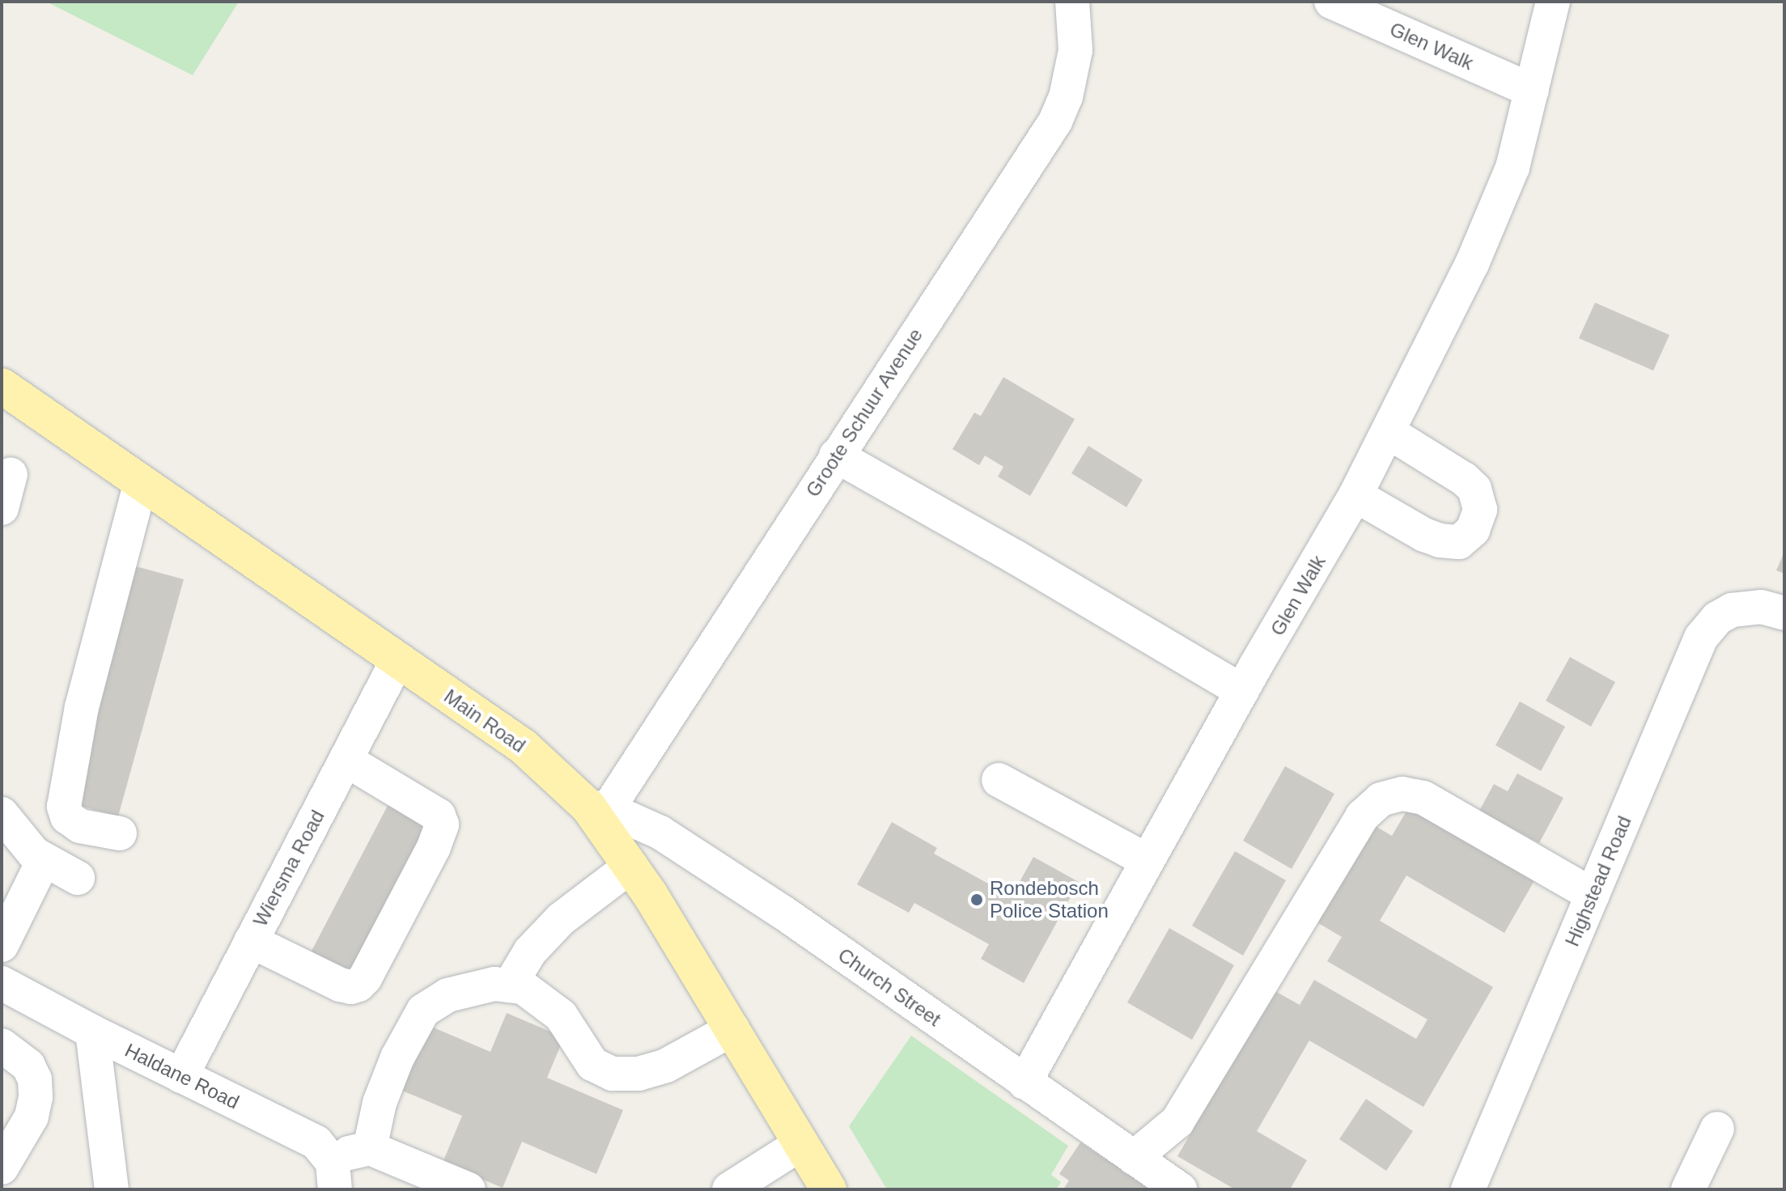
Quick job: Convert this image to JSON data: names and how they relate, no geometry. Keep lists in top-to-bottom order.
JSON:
{
  "streets": {
    "main road": ["Main Road"],
    "street": [
      "Glen Walk",
      "Groote Schuur Avenue",
      "Wiersma Road",
      "Highstead Road",
      "Church Street",
      "Haldane Road"
    ]
  },
  "crossings": [
    ["Glen Walk", "Church Street"],
    ["Groote Schuur Avenue", "Main Road"],
    ["Groote Schuur Avenue", "Church Street"],
    ["Main Road", "Wiersma Road"],
    ["Main Road", "Church Street"],
    ["Wiersma Road", "Haldane Road"]
  ],
  "places": ["Rondebosch Police Station"]
}
